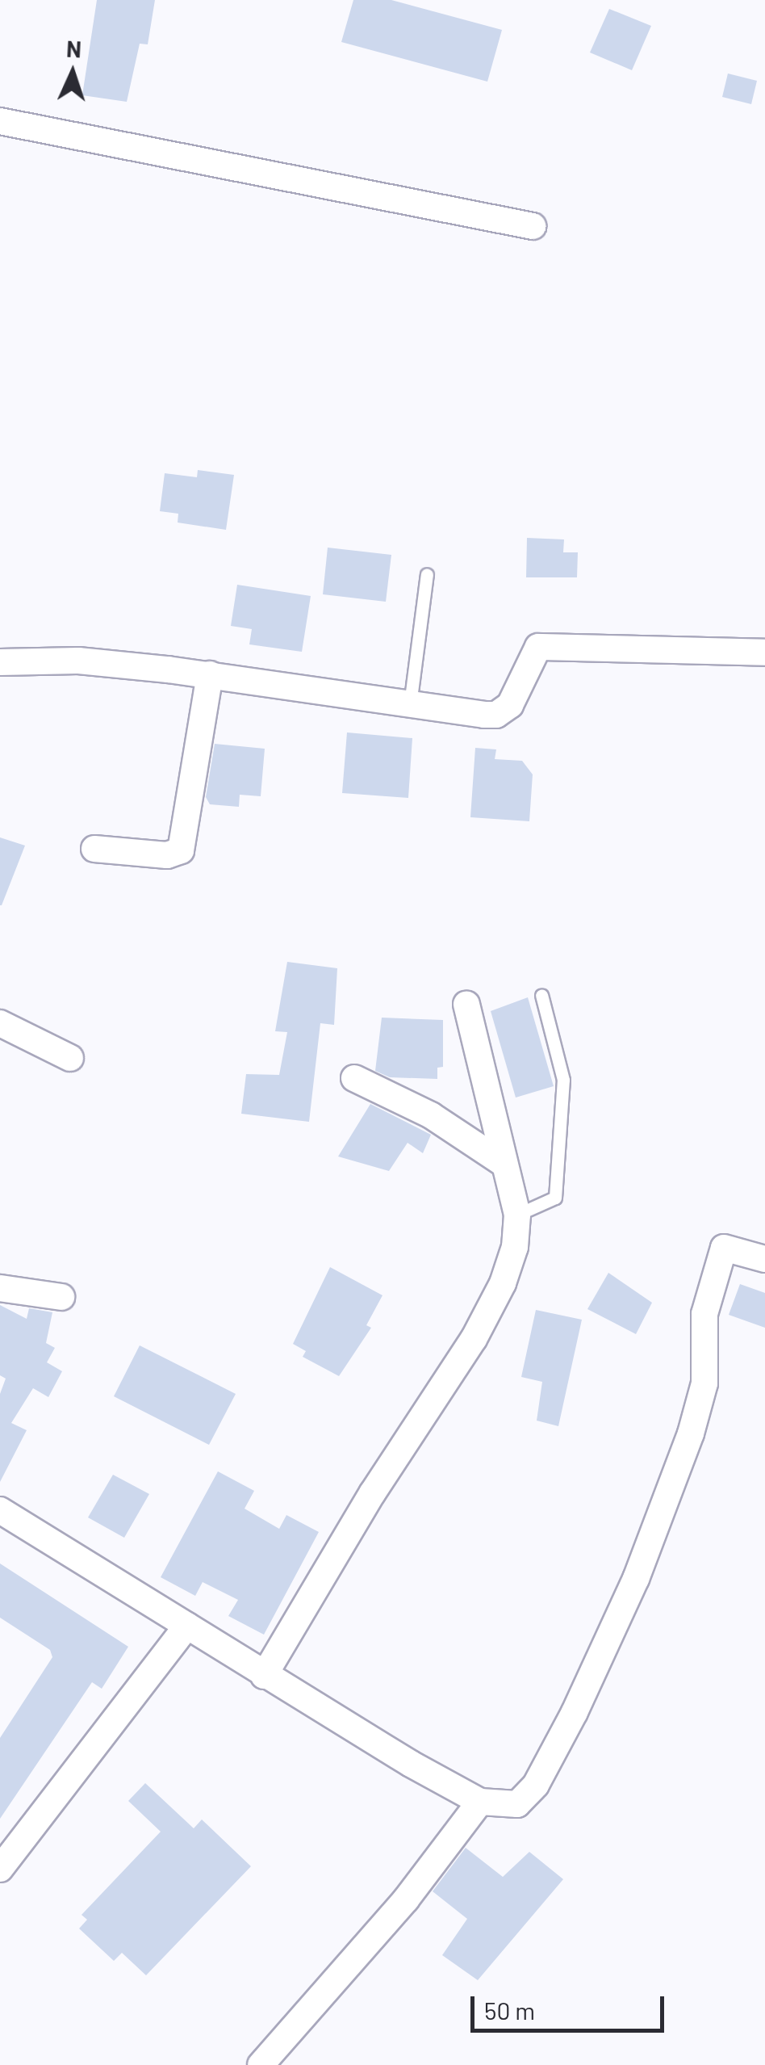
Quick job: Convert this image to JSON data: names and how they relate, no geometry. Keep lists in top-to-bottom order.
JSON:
{
  "scale_bar": "50 m",
  "north": "top"
}
